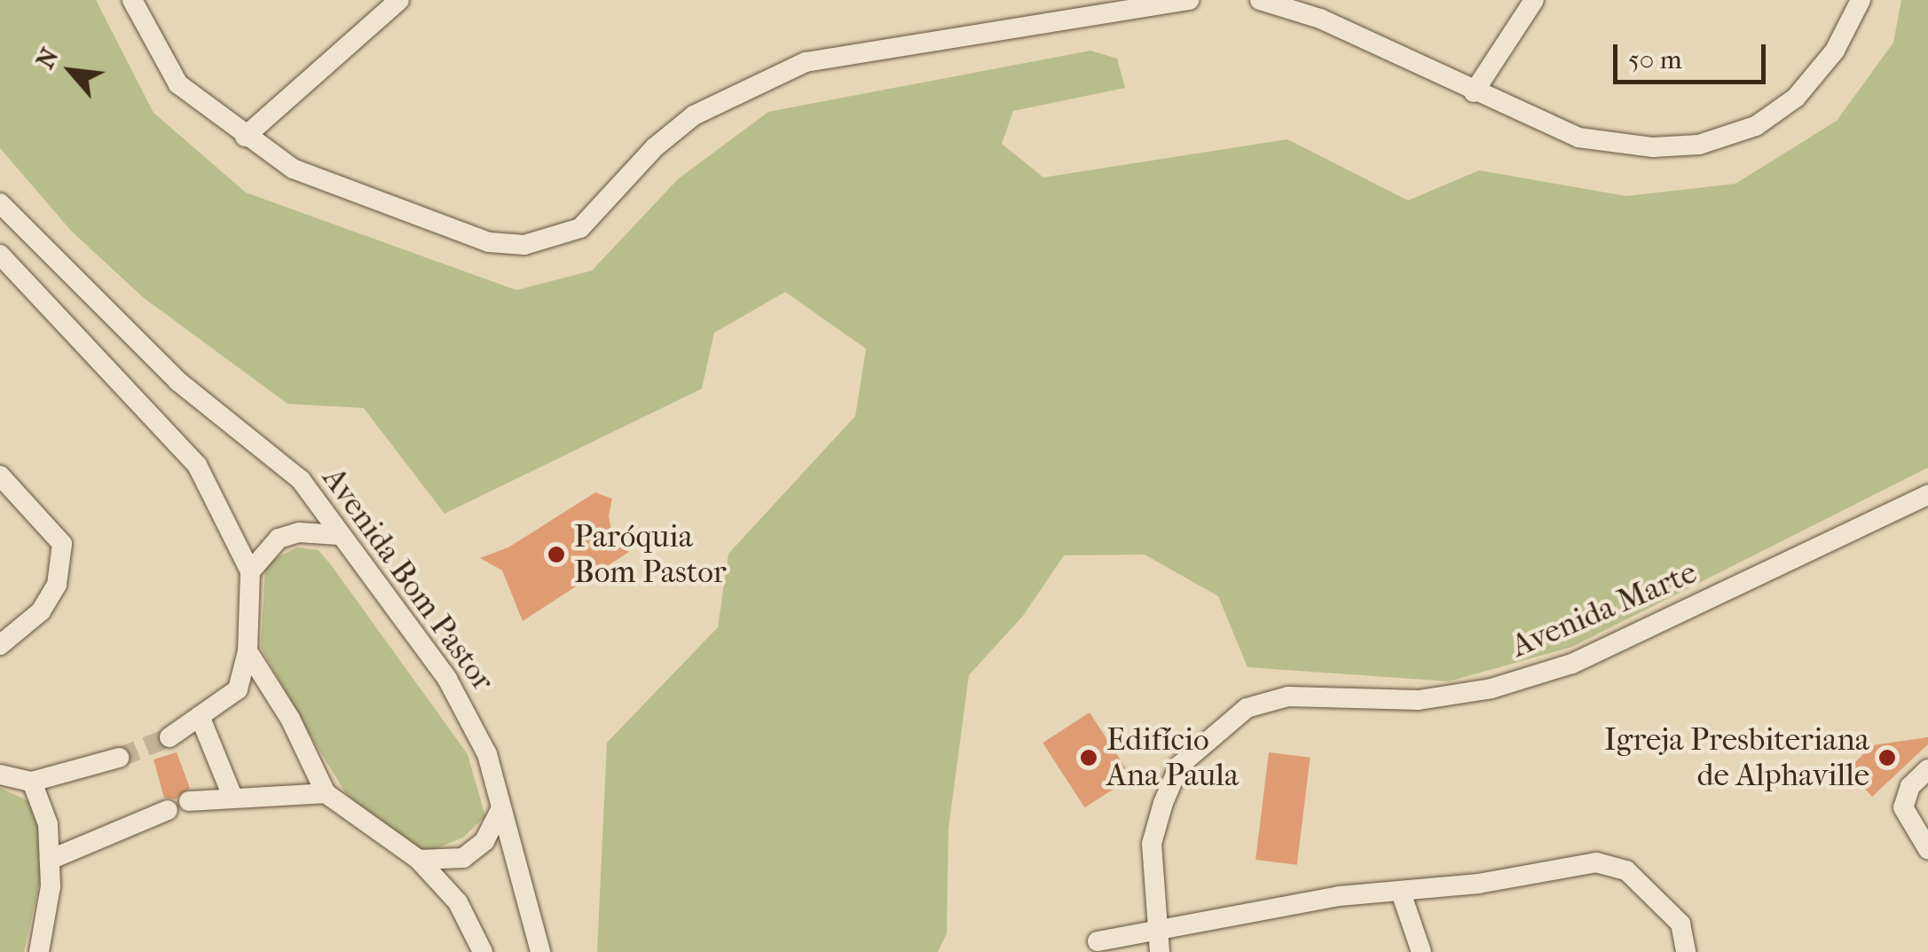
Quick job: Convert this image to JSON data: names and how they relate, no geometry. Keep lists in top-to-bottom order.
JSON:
{
  "streets": {
    "street": ["Avenida Bom Pastor", "Avenida Marte"]
  },
  "places": ["Paróquia Bom Pastor", "Edifício Ana Paula", "Igreja Presbiteriana de Alphaville"],
  "scale_bar": "50 m",
  "north": "top left"
}
